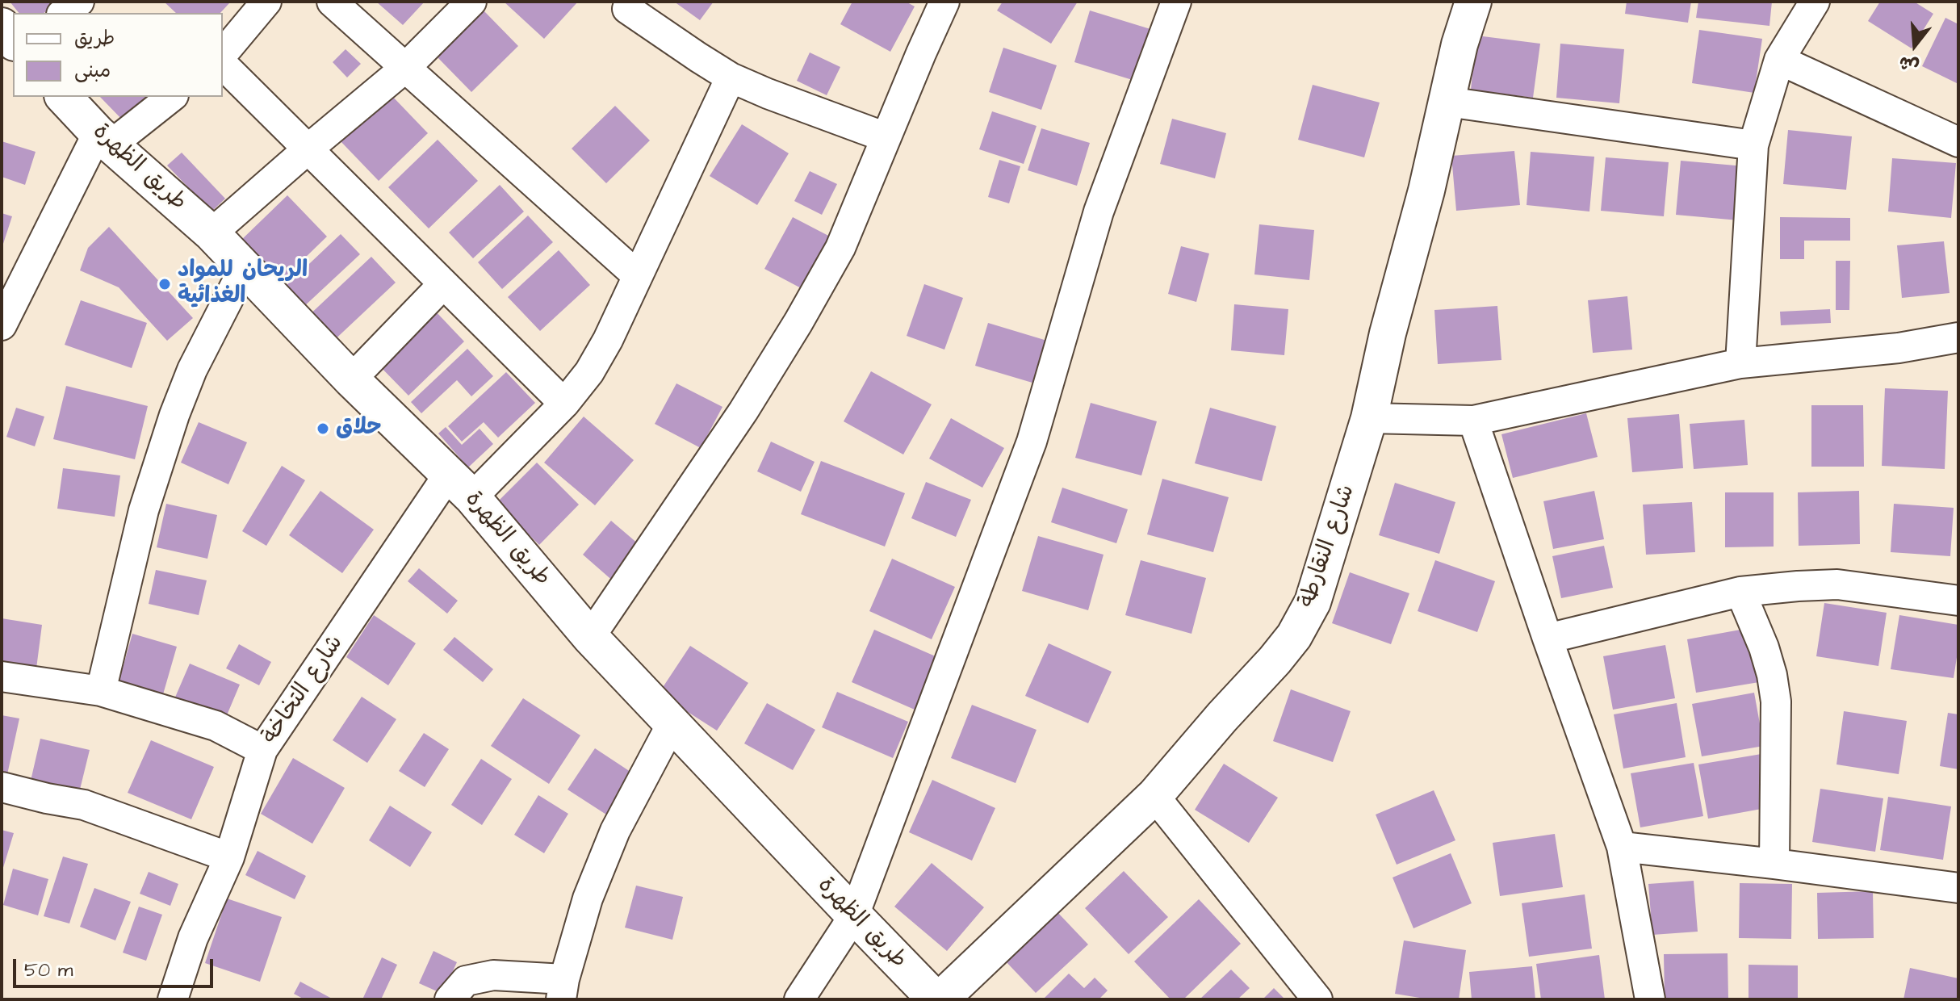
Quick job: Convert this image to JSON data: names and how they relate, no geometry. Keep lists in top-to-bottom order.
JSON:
{
  "streets": {
    "main road": ["طريق الظهرة", "شارع النقارطة"],
    "street": ["شارع التخاخة"]
  },
  "crossings": [
    ["طريق الظهرة", "شارع التخاخة"]
  ],
  "places": ["الريحان للمواد الغذائية", "حلاق"],
  "legend": ["طريق", "مبنى"],
  "scale_bar": "50 m",
  "north": "bottom"
}
